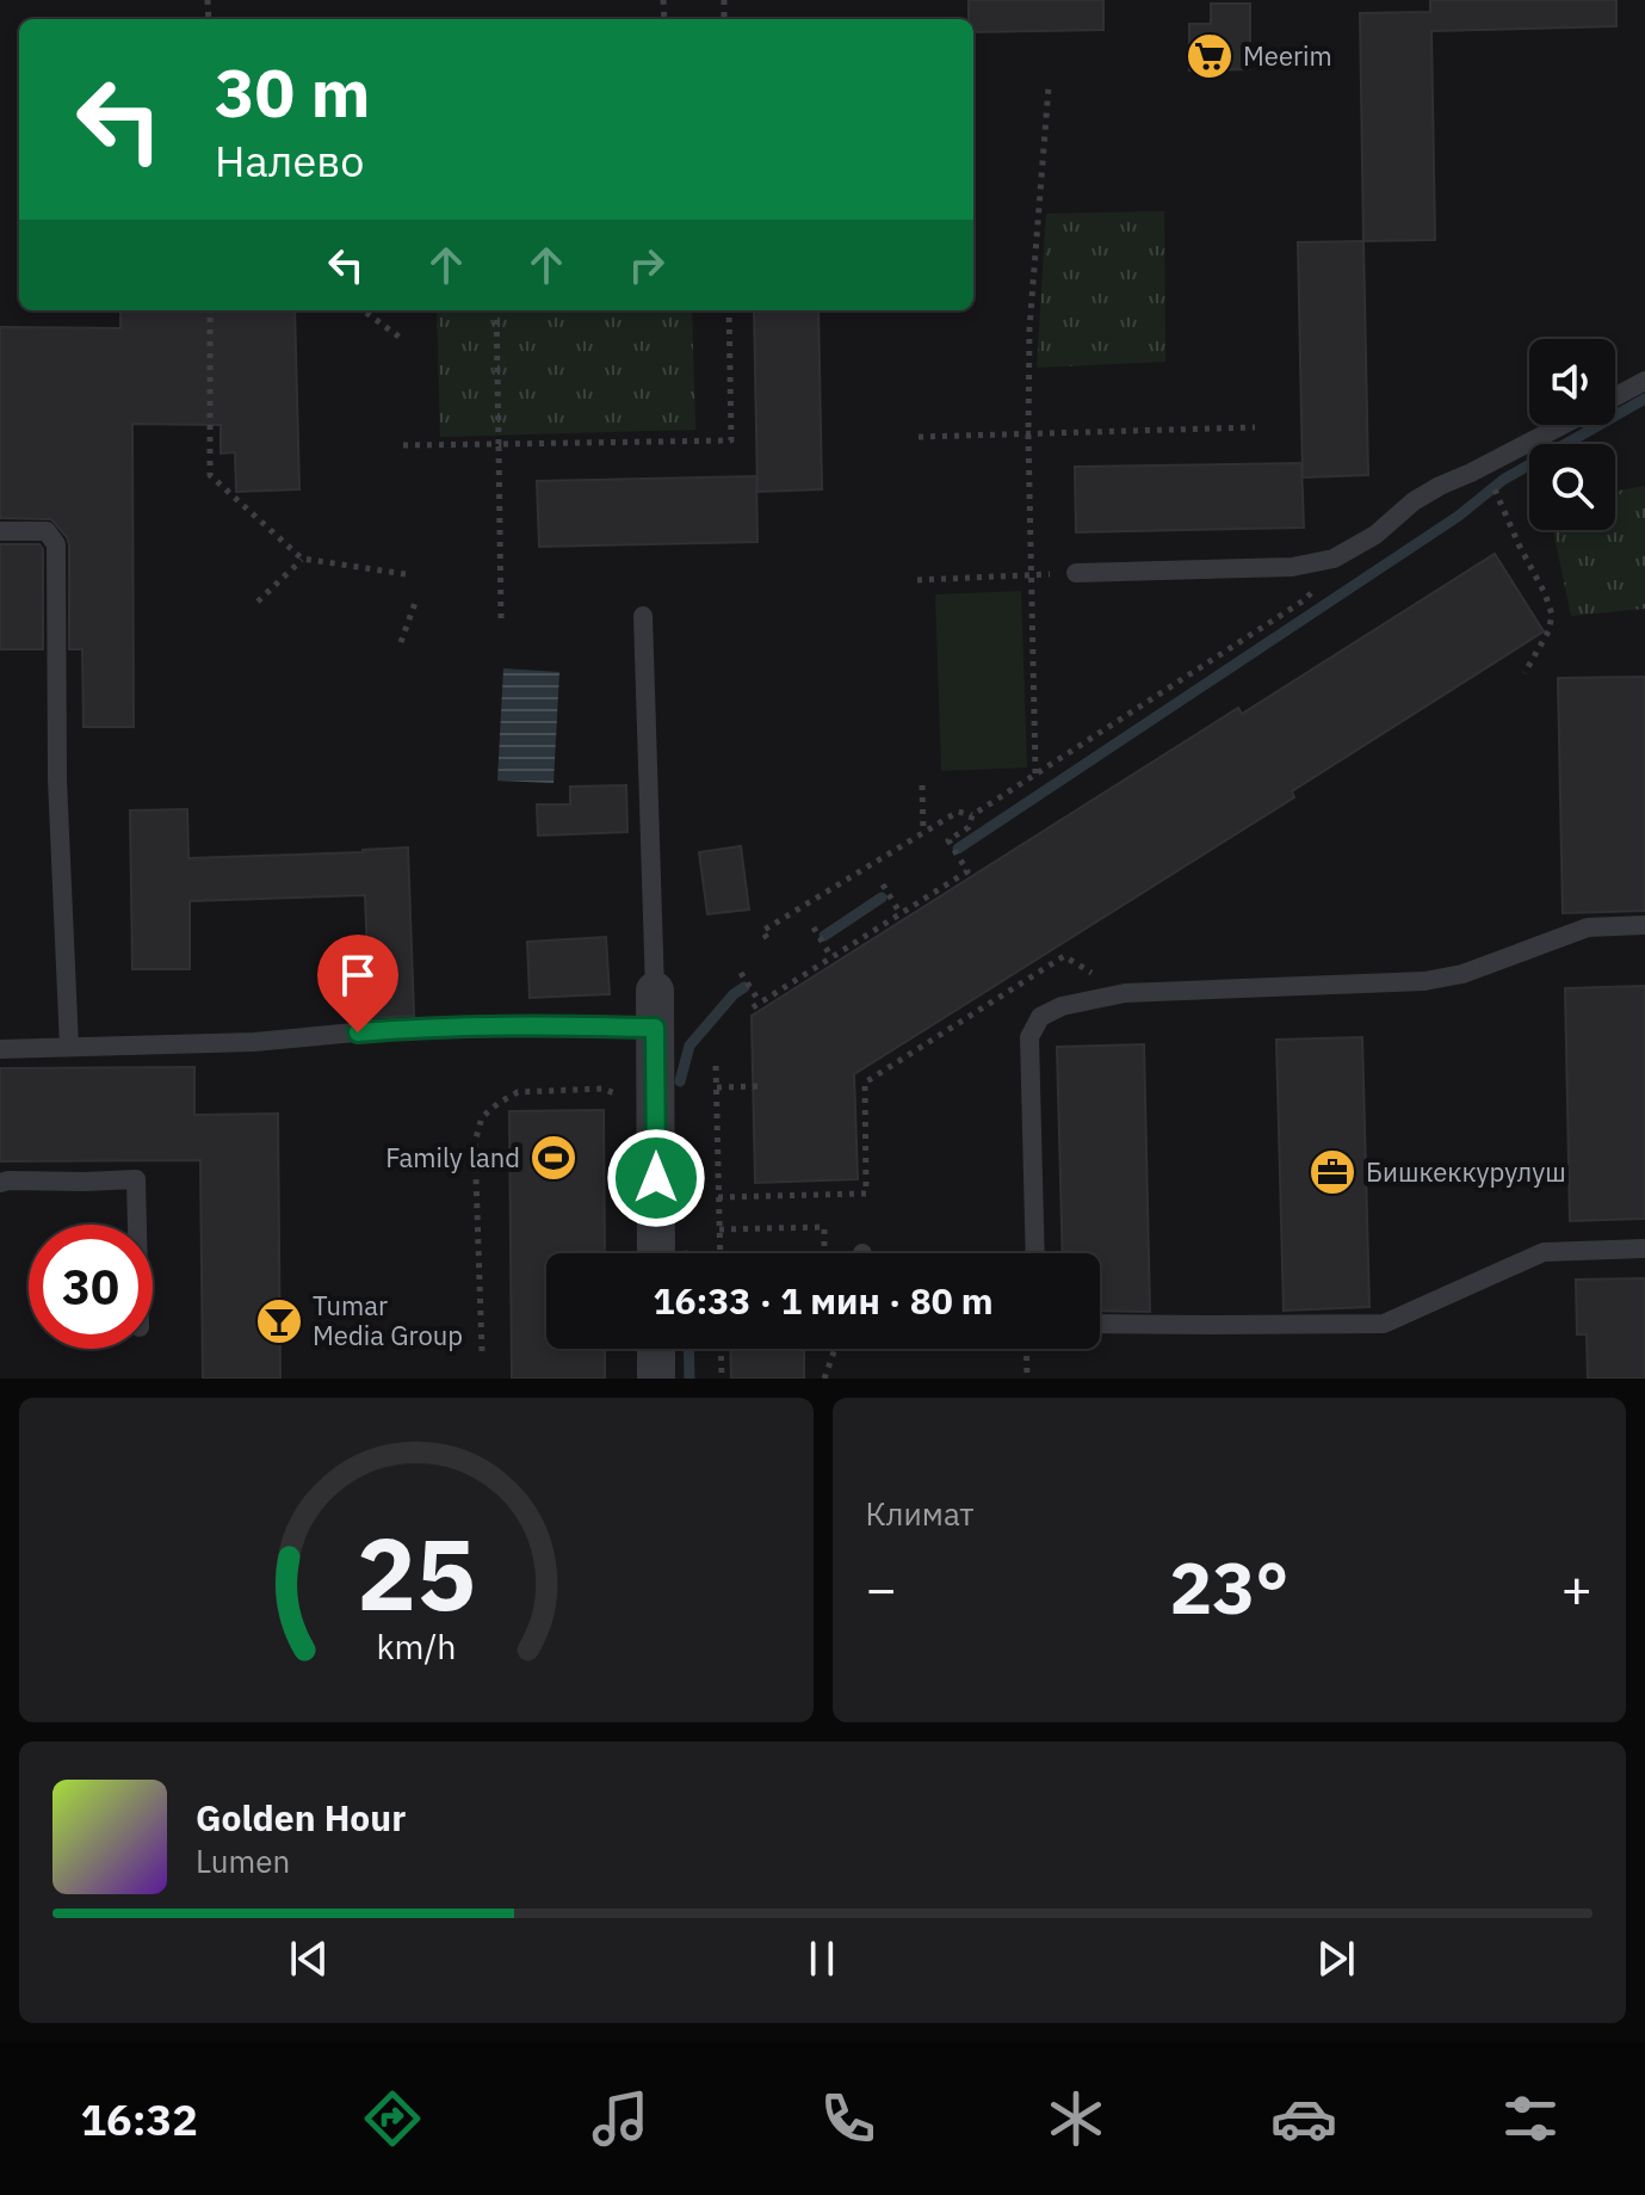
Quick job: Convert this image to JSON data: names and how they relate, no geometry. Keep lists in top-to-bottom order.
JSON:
{
  "places": {
    "supermarket": ["Meerim"],
    "sports": ["Family land"],
    "office": ["Бишкеккурулуш"],
    "bar": ["Tumar Media Group"]
  },
  "page": {
    "turn": ["30 m", "Налево"],
    "limit": "30",
    "trip": "16:33 · 1 мин · 80 m",
    "tile": "Климат",
    "heat": ["−", "23°", "+"],
    "song": ["Golden Hour", "Lumen"],
    "tabs": "16:32",
    "gauge": ["25", "km/h"]
  }
}
